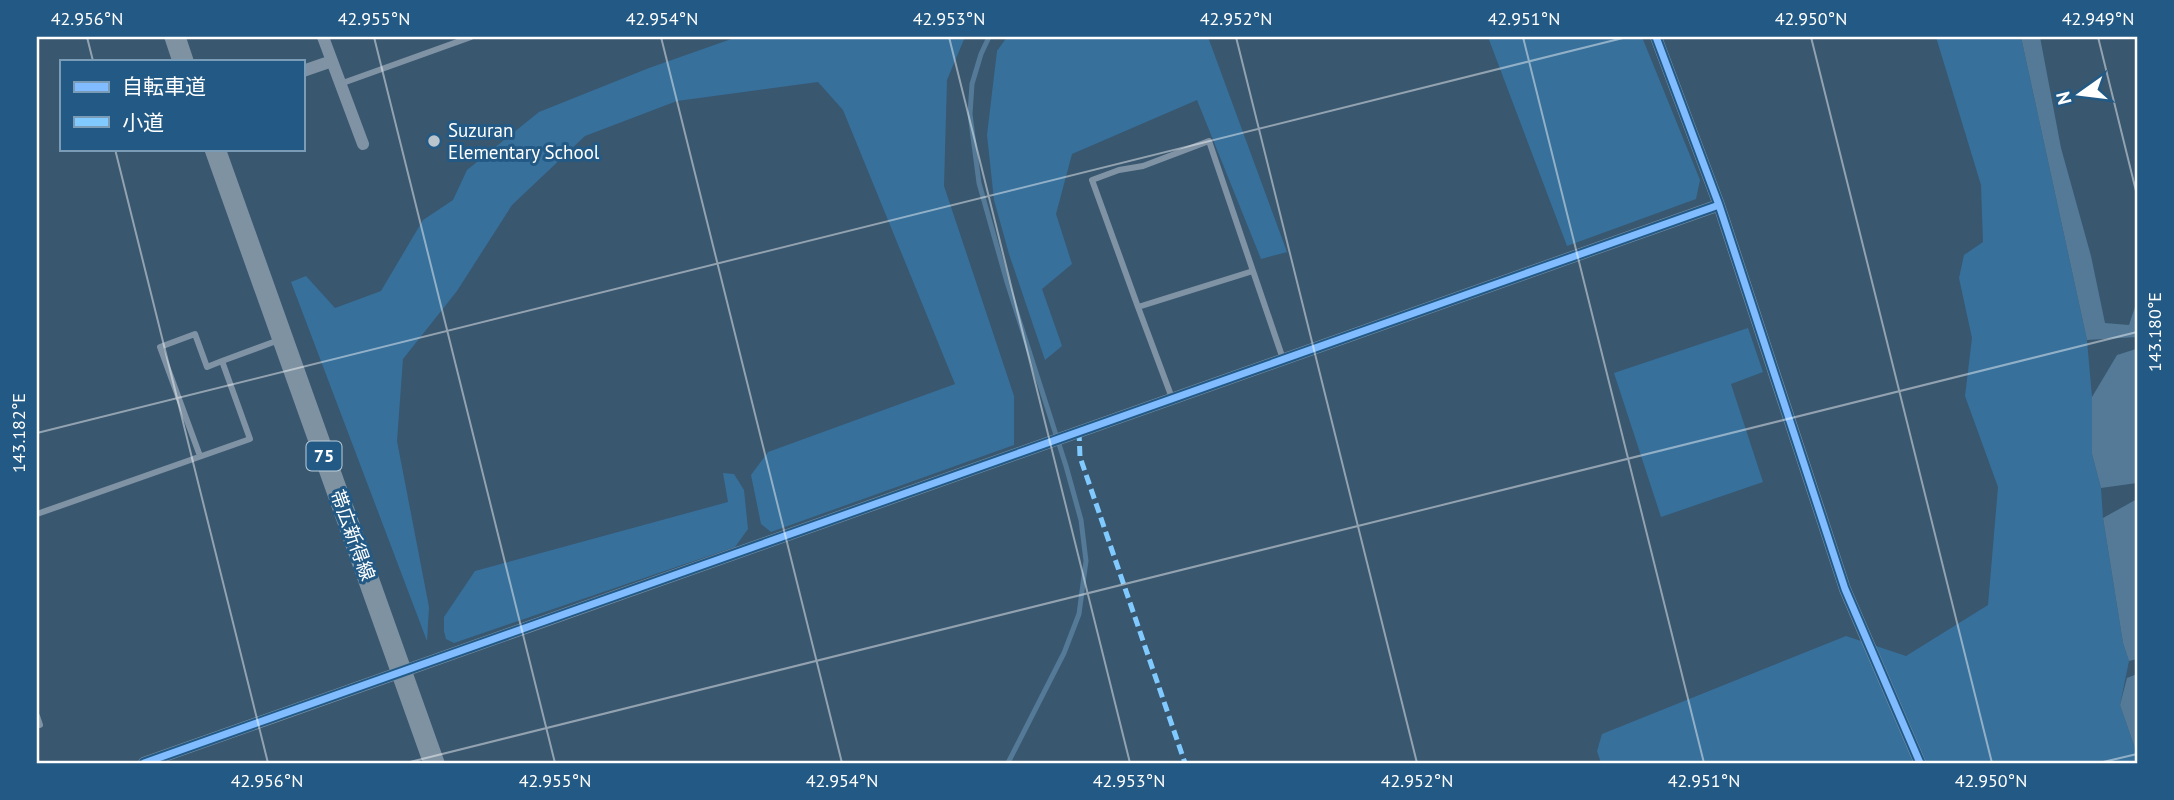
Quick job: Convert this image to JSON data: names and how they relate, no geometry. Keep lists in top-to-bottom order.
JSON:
{
  "streets": {
    "main road": ["75", "帯広新得線"]
  },
  "places": ["Suzuran Elementary School"],
  "legend": ["自転車道", "小道"],
  "north": "left",
  "coordinates": [
    "42.956°N",
    "42.955°N",
    "42.954°N",
    "42.953°N",
    "42.952°N",
    "42.951°N",
    "42.950°N",
    "42.949°N",
    "143.180°E",
    "143.182°E"
  ]
}
